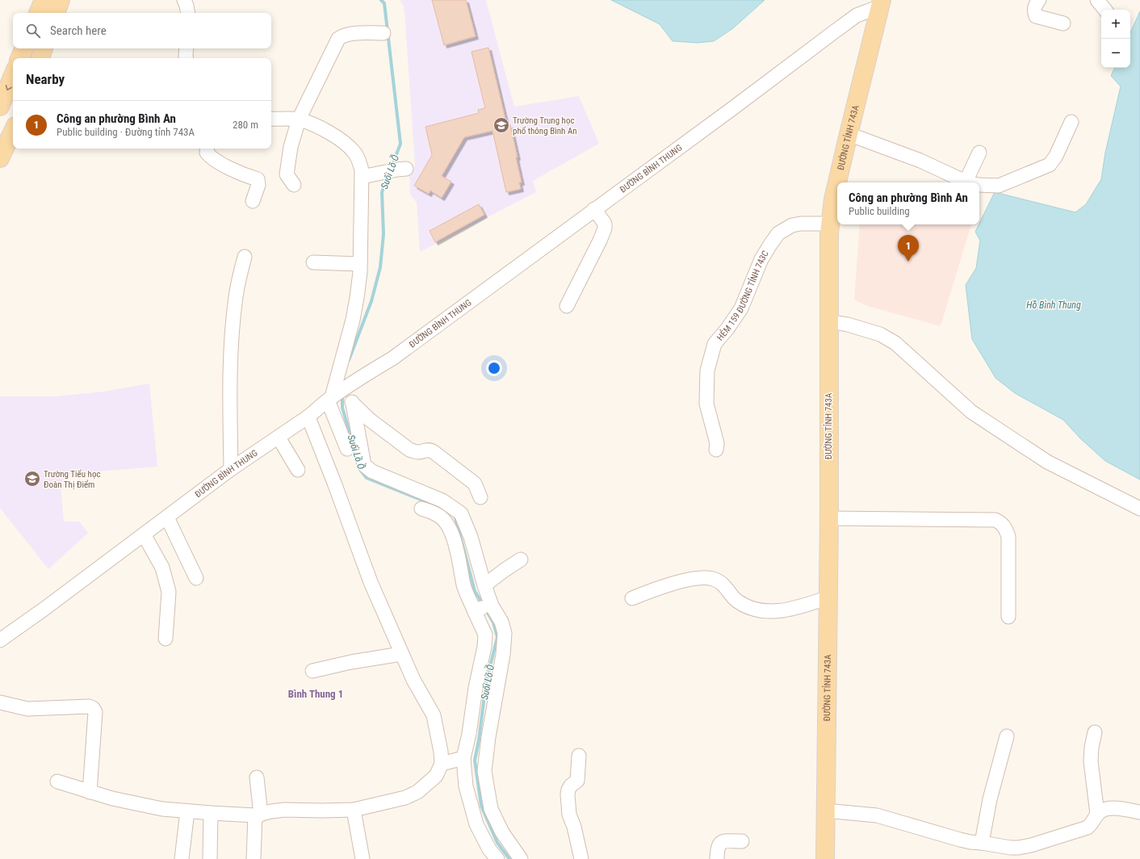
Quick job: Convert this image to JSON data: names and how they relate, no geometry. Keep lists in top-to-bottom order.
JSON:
{
  "streets": {
    "main road": ["ĐƯỜNG TỈNH 743A"],
    "street": ["ĐƯỜNG BÌNH THUNG", "HẺM 159 ĐƯỜNG TỈNH 743C"]
  },
  "crossings": [
    ["ĐƯỜNG TỈNH 743A", "ĐƯỜNG BÌNH THUNG"],
    ["ĐƯỜNG TỈNH 743A", "HẺM 159 ĐƯỜNG TỈNH 743C"]
  ],
  "districts": ["Bình Thung 1"],
  "water": ["Suối Lồ Ồ", "Hồ Bình Thung"],
  "places": {
    "school or university": ["Trường Trung học phổ thông Bình An", "Trường Tiểu học Đoàn Thị Điểm"]
  },
  "page": {
    "map_buttons": ["+", "−"],
    "search": "Search here",
    "heading": "Nearby",
    "list": [
      {
        "mark": "1",
        "name": "Công an phường Bình An",
        "note": "Public building · Đường tỉnh 743A",
        "value": "280 m"
      }
    ],
    "popup": ["Công an phường Bình An", "Public building"],
    "pins": "1"
  }
}
